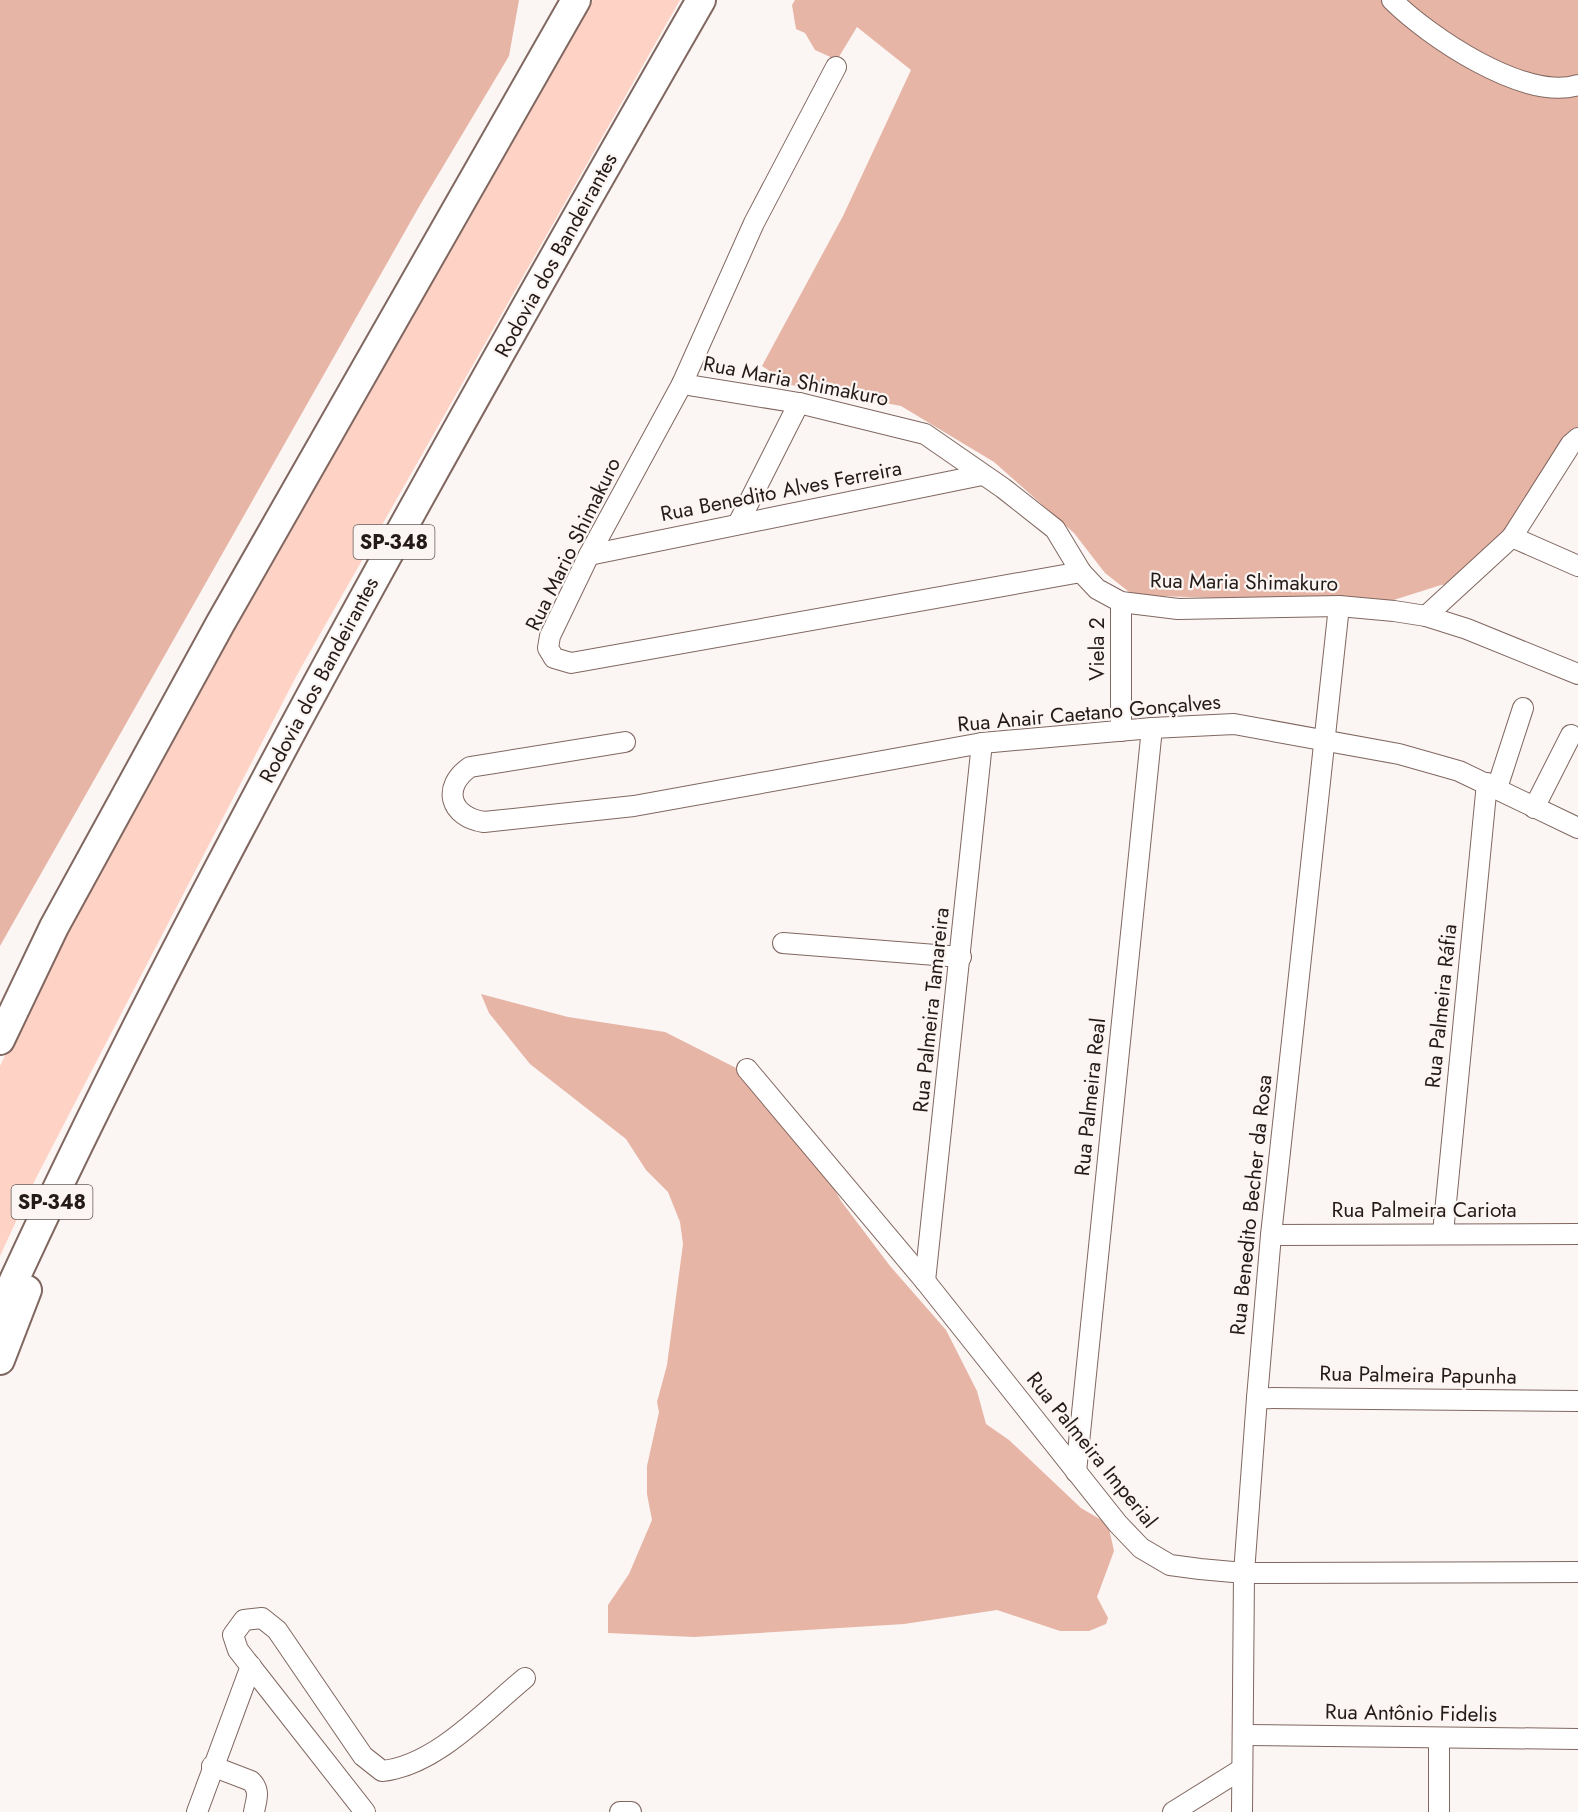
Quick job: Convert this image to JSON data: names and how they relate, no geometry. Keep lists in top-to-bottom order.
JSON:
{
  "streets": {
    "highway": ["Rodovia dos Bandeirantes", "SP-348"],
    "street": [
      "Rua Maria Shimakuro",
      "Rua Benedito Alves Ferreira",
      "Rua Mario Shimakuro",
      "Viela 2",
      "Rua Anair Caetano Gonçalves",
      "Rua Palmeira Ráfia",
      "Rua Palmeira Tamareira",
      "Rua Palmeira Real",
      "Rua Benedito Becher da Rosa",
      "Rua Palmeira Cariota",
      "Rua Palmeira Papunha",
      "Rua Palmeira Imperial",
      "Rua Antônio Fidelis"
    ]
  },
  "crossings": [
    ["Rua Maria Shimakuro", "Rua Benedito Alves Ferreira"],
    ["Rua Maria Shimakuro", "Rua Mario Shimakuro"],
    ["Rua Maria Shimakuro", "Viela 2"],
    ["Rua Maria Shimakuro", "Rua Benedito Becher da Rosa"],
    ["Rua Benedito Alves Ferreira", "Rua Mario Shimakuro"],
    ["Viela 2", "Rua Anair Caetano Gonçalves"],
    ["Rua Anair Caetano Gonçalves", "Rua Palmeira Ráfia"],
    ["Rua Anair Caetano Gonçalves", "Rua Palmeira Tamareira"],
    ["Rua Anair Caetano Gonçalves", "Rua Palmeira Real"],
    ["Rua Anair Caetano Gonçalves", "Rua Benedito Becher da Rosa"],
    ["Rua Palmeira Ráfia", "Rua Palmeira Cariota"],
    ["Rua Palmeira Tamareira", "Rua Palmeira Imperial"],
    ["Rua Palmeira Real", "Rua Palmeira Imperial"],
    ["Rua Benedito Becher da Rosa", "Rua Palmeira Cariota"],
    ["Rua Benedito Becher da Rosa", "Rua Palmeira Papunha"],
    ["Rua Benedito Becher da Rosa", "Rua Palmeira Imperial"],
    ["Rua Benedito Becher da Rosa", "Rua Antônio Fidelis"]
  ]
}
